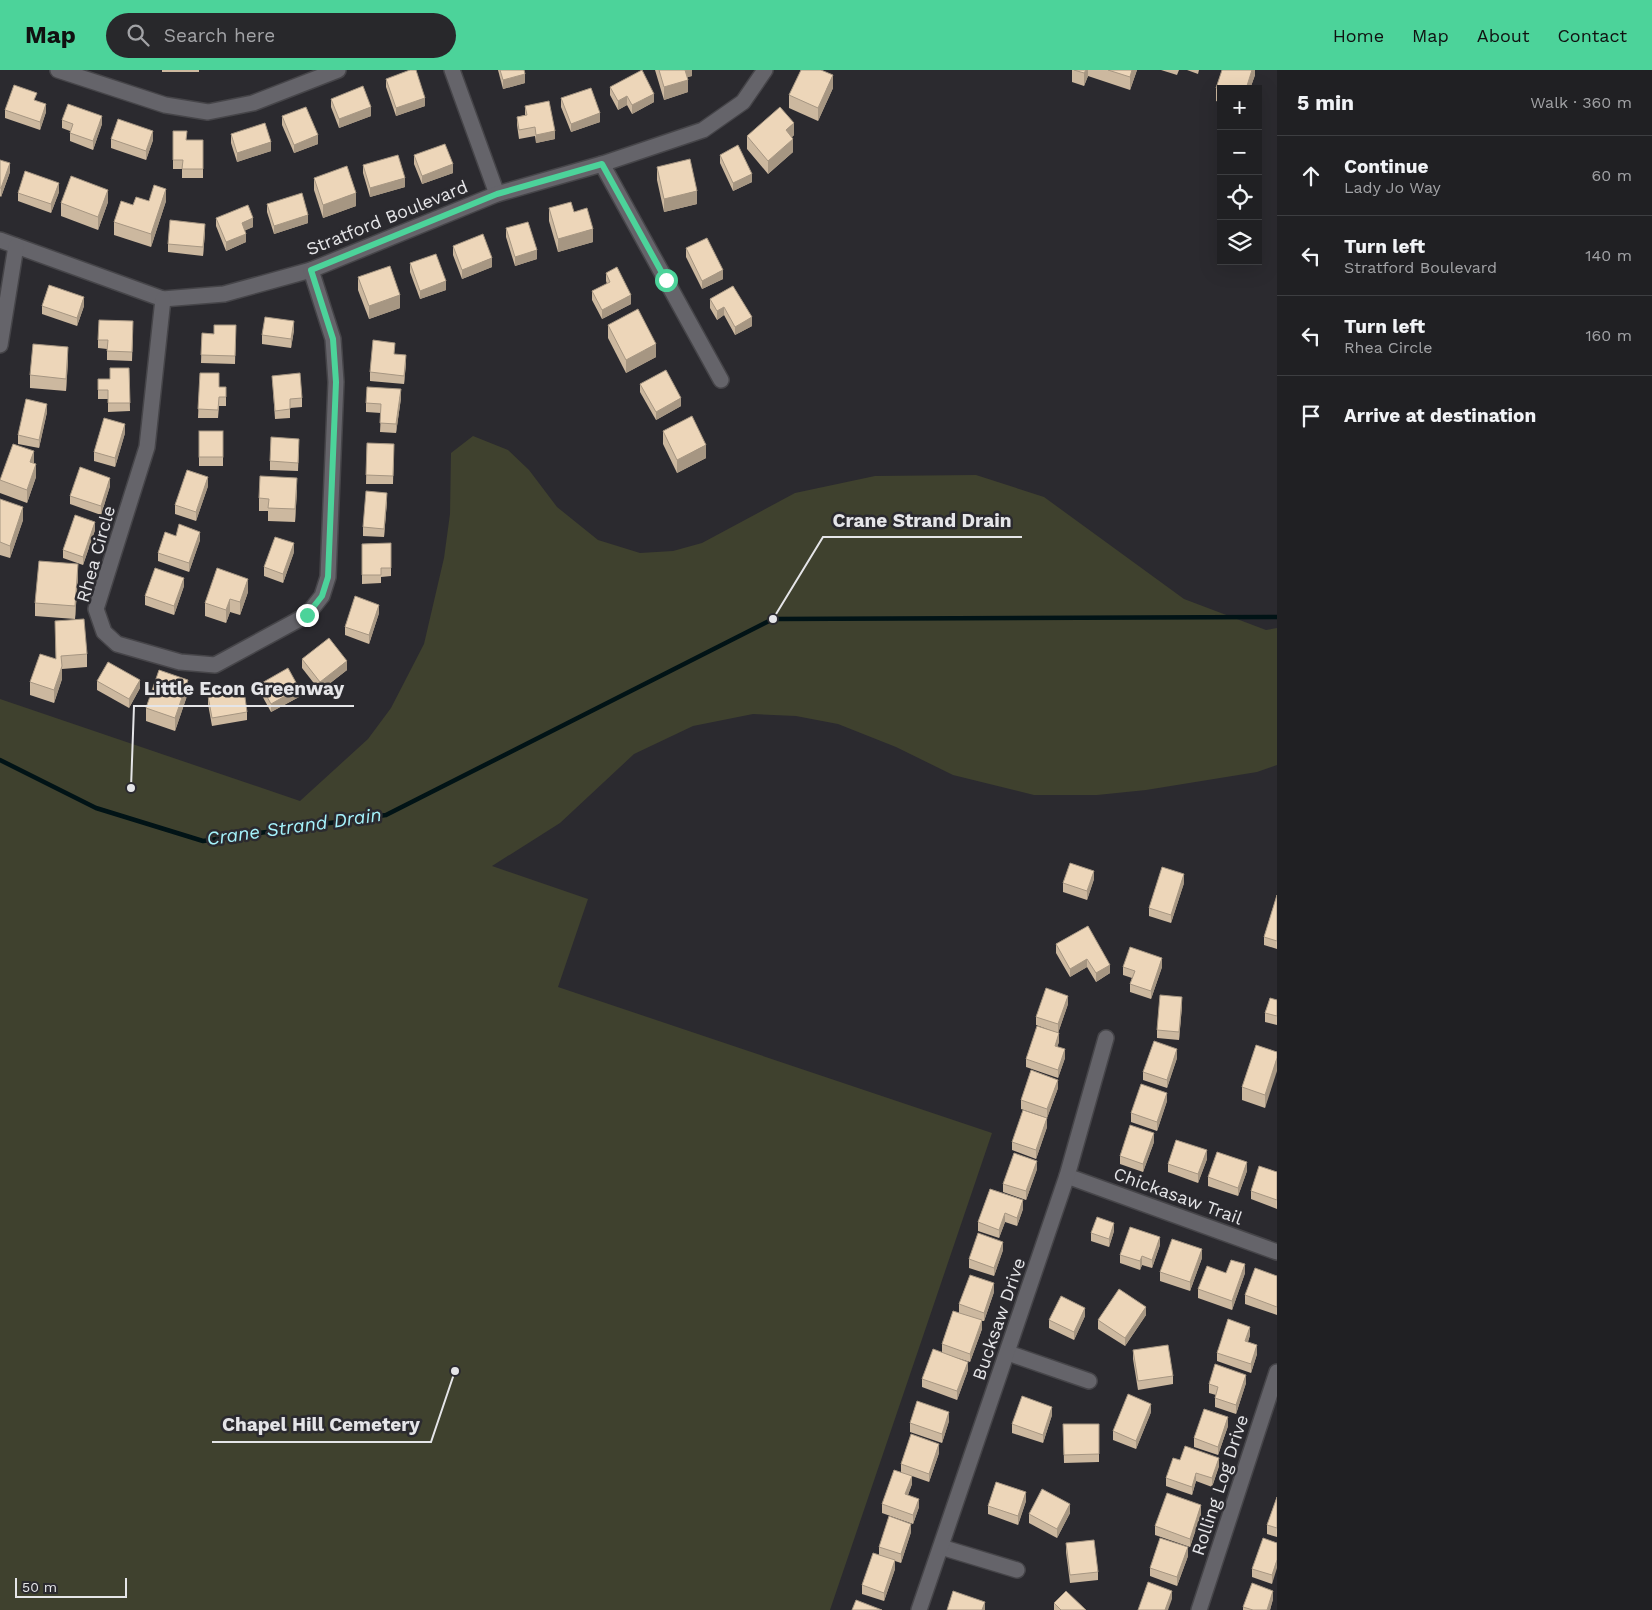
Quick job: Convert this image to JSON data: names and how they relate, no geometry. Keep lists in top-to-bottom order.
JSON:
{
  "streets": {
    "street": [
      "Stratford Boulevard",
      "Rhea Circle",
      "Chickasaw Trail",
      "Bucksaw Drive",
      "Rolling Log Drive"
    ]
  },
  "crossings": [
    ["Stratford Boulevard", "Rhea Circle"],
    ["Chickasaw Trail", "Bucksaw Drive"]
  ],
  "water": ["Crane Strand Drain"],
  "places": ["Crane Strand Drain", "Little Econ Greenway", "Chapel Hill Cemetery"],
  "scale_bar": "50 m",
  "page": {
    "header": "Map",
    "search": "Search here",
    "nav": [
      "Home",
      "Map",
      "About",
      "Contact"
    ],
    "heading": ["5 min", "Walk · 360 m"],
    "map_buttons": ["+", "−"],
    "list": [
      ["Continue", "Lady Jo Way", "60 m"],
      ["Turn left", "Stratford Boulevard", "140 m"],
      ["Turn left", "Rhea Circle", "160 m"],
      "Arrive at destination"
    ],
    "scale": "50 m"
  }
}
